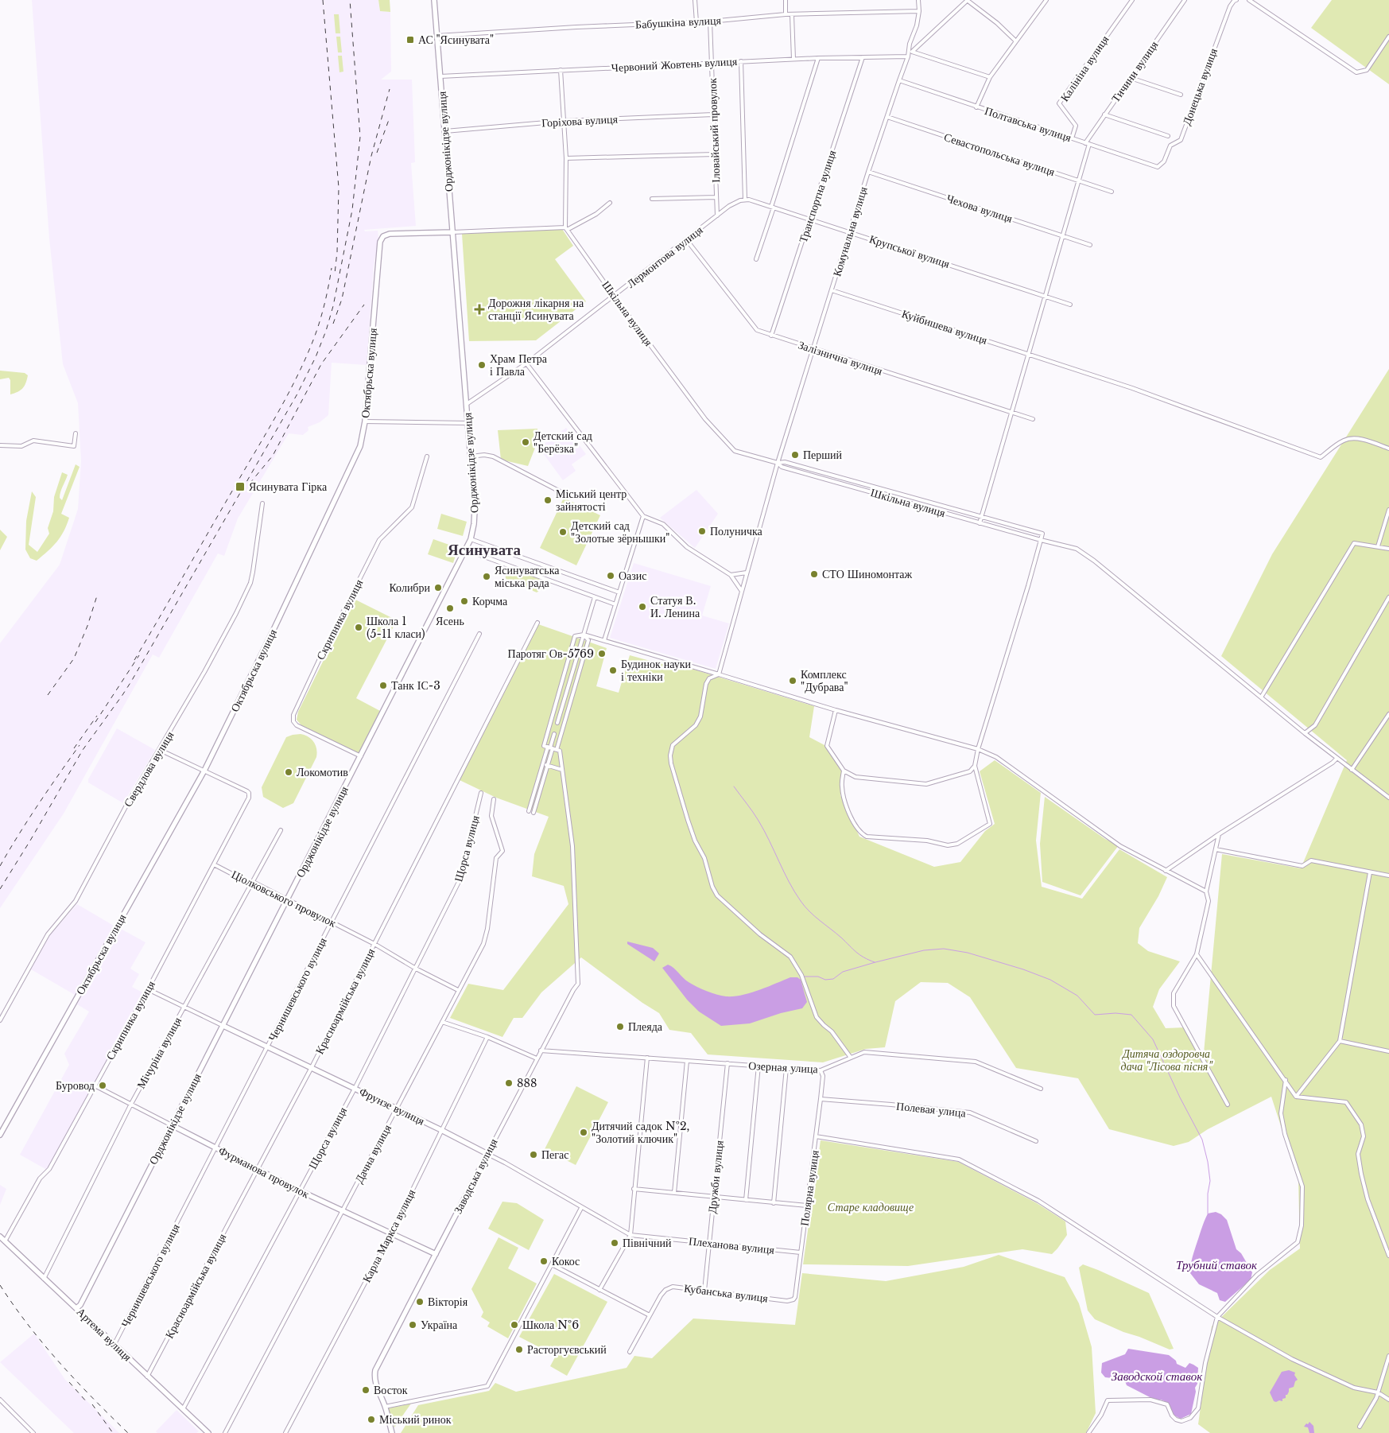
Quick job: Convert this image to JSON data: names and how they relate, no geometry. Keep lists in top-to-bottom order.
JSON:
{
  "streets": {
    "main road": [
      "Орджонікідзе вулиця",
      "Октябрьска вулиця",
      "Фрунзе вулиця",
      "Фурманова провулок",
      "Заводська вулиця",
      "Артема вулиця"
    ],
    "street": [
      "Бабушкіна вулиця",
      "Червоний Жовтень вулиця",
      "Калініна вулиця",
      "Тичини вулиця",
      "Донецька вулиця",
      "Горіхова вулиця",
      "Полтавська вулиця",
      "Іловайський провулок",
      "Севастопольська вулиця",
      "Транспортна вулиця",
      "Чехова вулиця",
      "Комунальна вулиця",
      "Крупської вулиця",
      "Лермонтова вулиця",
      "Шкільна вулиця",
      "Куйбишева вулиця",
      "Залізнична вулиця",
      "Скрипника вулиця",
      "Свердлова вулиця",
      "Щорса вулиця",
      "Ціолковського провулок",
      "Чернишевського вулиця",
      "Красноармійська вулиця",
      "Мічуріна вулиця",
      "Озерная улица",
      "Полевая улица",
      "Дачна вулиця",
      "Дружби вулиця",
      "Полярна вулиця",
      "Карла Маркса вулиця",
      "Плеханова вулиця",
      "Кубанська вулиця"
    ]
  },
  "crossings": [
    ["Бабушкіна вулиця", "Іловайський провулок"],
    ["Бабушкіна вулиця", "Орджонікідзе вулиця"],
    ["Бабушкіна вулиця", "Комунальна вулиця"],
    ["Червоний Жовтень вулиця", "Іловайський провулок"],
    ["Червоний Жовтень вулиця", "Орджонікідзе вулиця"],
    ["Червоний Жовтень вулиця", "Транспортна вулиця"],
    ["Червоний Жовтень вулиця", "Комунальна вулиця"],
    ["Калініна вулиця", "Полтавська вулиця"],
    ["Тичини вулиця", "Полтавська вулиця"],
    ["Донецька вулиця", "Полтавська вулиця"],
    ["Горіхова вулиця", "Іловайський провулок"],
    ["Горіхова вулиця", "Орджонікідзе вулиця"],
    ["Полтавська вулиця", "Комунальна вулиця"],
    ["Іловайський провулок", "Лермонтова вулиця"],
    ["Орджонікідзе вулиця", "Лермонтова вулиця"],
    ["Орджонікідзе вулиця", "Октябрьска вулиця"],
    ["Орджонікідзе вулиця", "Скрипника вулиця"],
    ["Орджонікідзе вулиця", "Ціолковського провулок"],
    ["Орджонікідзе вулиця", "Фрунзе вулиця"],
    ["Орджонікідзе вулиця", "Фурманова провулок"],
    ["Орджонікідзе вулиця", "Артема вулиця"],
    ["Севастопольська вулиця", "Комунальна вулиця"],
    ["Транспортна вулиця", "Крупської вулиця"],
    ["Транспортна вулиця", "Залізнична вулиця"],
    ["Чехова вулиця", "Комунальна вулиця"],
    ["Комунальна вулиця", "Крупської вулиця"],
    ["Комунальна вулиця", "Шкільна вулиця"],
    ["Комунальна вулиця", "Куйбишева вулиця"],
    ["Комунальна вулиця", "Залізнична вулиця"],
    ["Крупської вулиця", "Лермонтова вулиця"],
    ["Лермонтова вулиця", "Шкільна вулиця"],
    ["Лермонтова вулиця", "Залізнична вулиця"],
    ["Октябрьска вулиця", "Скрипника вулиця"],
    ["Скрипника вулиця", "Ціолковського провулок"],
    ["Скрипника вулиця", "Фрунзе вулиця"],
    ["Скрипника вулиця", "Фурманова провулок"],
    ["Скрипника вулиця", "Артема вулиця"],
    ["Щорса вулиця", "Ціолковського провулок"],
    ["Щорса вулиця", "Фрунзе вулиця"],
    ["Щорса вулиця", "Фурманова провулок"],
    ["Щорса вулиця", "Артема вулиця"],
    ["Ціолковського провулок", "Чернишевського вулиця"],
    ["Ціолковського провулок", "Красноармійська вулиця"],
    ["Ціолковського провулок", "Мічуріна вулиця"],
    ["Ціолковського провулок", "Дачна вулиця"],
    ["Чернишевського вулиця", "Фрунзе вулиця"],
    ["Чернишевського вулиця", "Фурманова провулок"],
    ["Чернишевського вулиця", "Артема вулиця"],
    ["Красноармійська вулиця", "Фрунзе вулиця"],
    ["Красноармійська вулиця", "Фурманова провулок"],
    ["Красноармійська вулиця", "Артема вулиця"],
    ["Мічуріна вулиця", "Фрунзе вулиця"],
    ["Мічуріна вулиця", "Фурманова провулок"],
    ["Мічуріна вулиця", "Артема вулиця"],
    ["Озерная улица", "Заводська вулиця"],
    ["Озерная улица", "Дружби вулиця"],
    ["Озерная улица", "Полярна вулиця"],
    ["Фрунзе вулиця", "Дачна вулиця"],
    ["Фрунзе вулиця", "Заводська вулиця"],
    ["Фрунзе вулиця", "Карла Маркса вулиця"],
    ["Фрунзе вулиця", "Плеханова вулиця"],
    ["Полевая улица", "Полярна вулиця"],
    ["Дачна вулиця", "Фурманова провулок"],
    ["Фурманова провулок", "Заводська вулиця"],
    ["Фурманова провулок", "Карла Маркса вулиця"],
    ["Дружби вулиця", "Плеханова вулиця"],
    ["Дружби вулиця", "Кубанська вулиця"],
    ["Полярна вулиця", "Плеханова вулиця"],
    ["Полярна вулиця", "Кубанська вулиця"]
  ],
  "districts": ["Ясинувата"],
  "water": ["Трубний ставок", "Заводской ставок"],
  "parks": ["Дитяча оздоровча дача \"Лісова пісня\"", "Старе кладовище"],
  "places": {
    "transit": ["АС \"Ясинувата\"", "Ясинувата Гірка"],
    "health": ["Дорожня лікарня на станції Ясинувата"],
    "other": [
      "Храм Петра і Павла",
      "Детский сад \"Берёзка\"",
      "Перший",
      "Міський центр зайнятості",
      "Полуничка",
      "Детский сад \"Золотые зёрнышки\"",
      "СТО Шиномонтаж",
      "Оазис",
      "Ясинуватська міська рада",
      "Колибри",
      "Корчма",
      "Статуя В. И. Ленина",
      "Ясень",
      "Школа 1 (5-11 класи)",
      "Паротяг Ов-5769",
      "Будинок науки і техніки",
      "Комплекс \"Дубрава\"",
      "Танк ІС-3",
      "Локомотив",
      "Плеяда",
      "888",
      "Буровод",
      "Дитячий садок №2, \"Золотий ключик\"",
      "Пегас",
      "Північний",
      "Кокос",
      "Вікторія",
      "Україна",
      "Школа №6",
      "Расторгуєвський",
      "Восток",
      "Міський ринок"
    ]
  }
}
